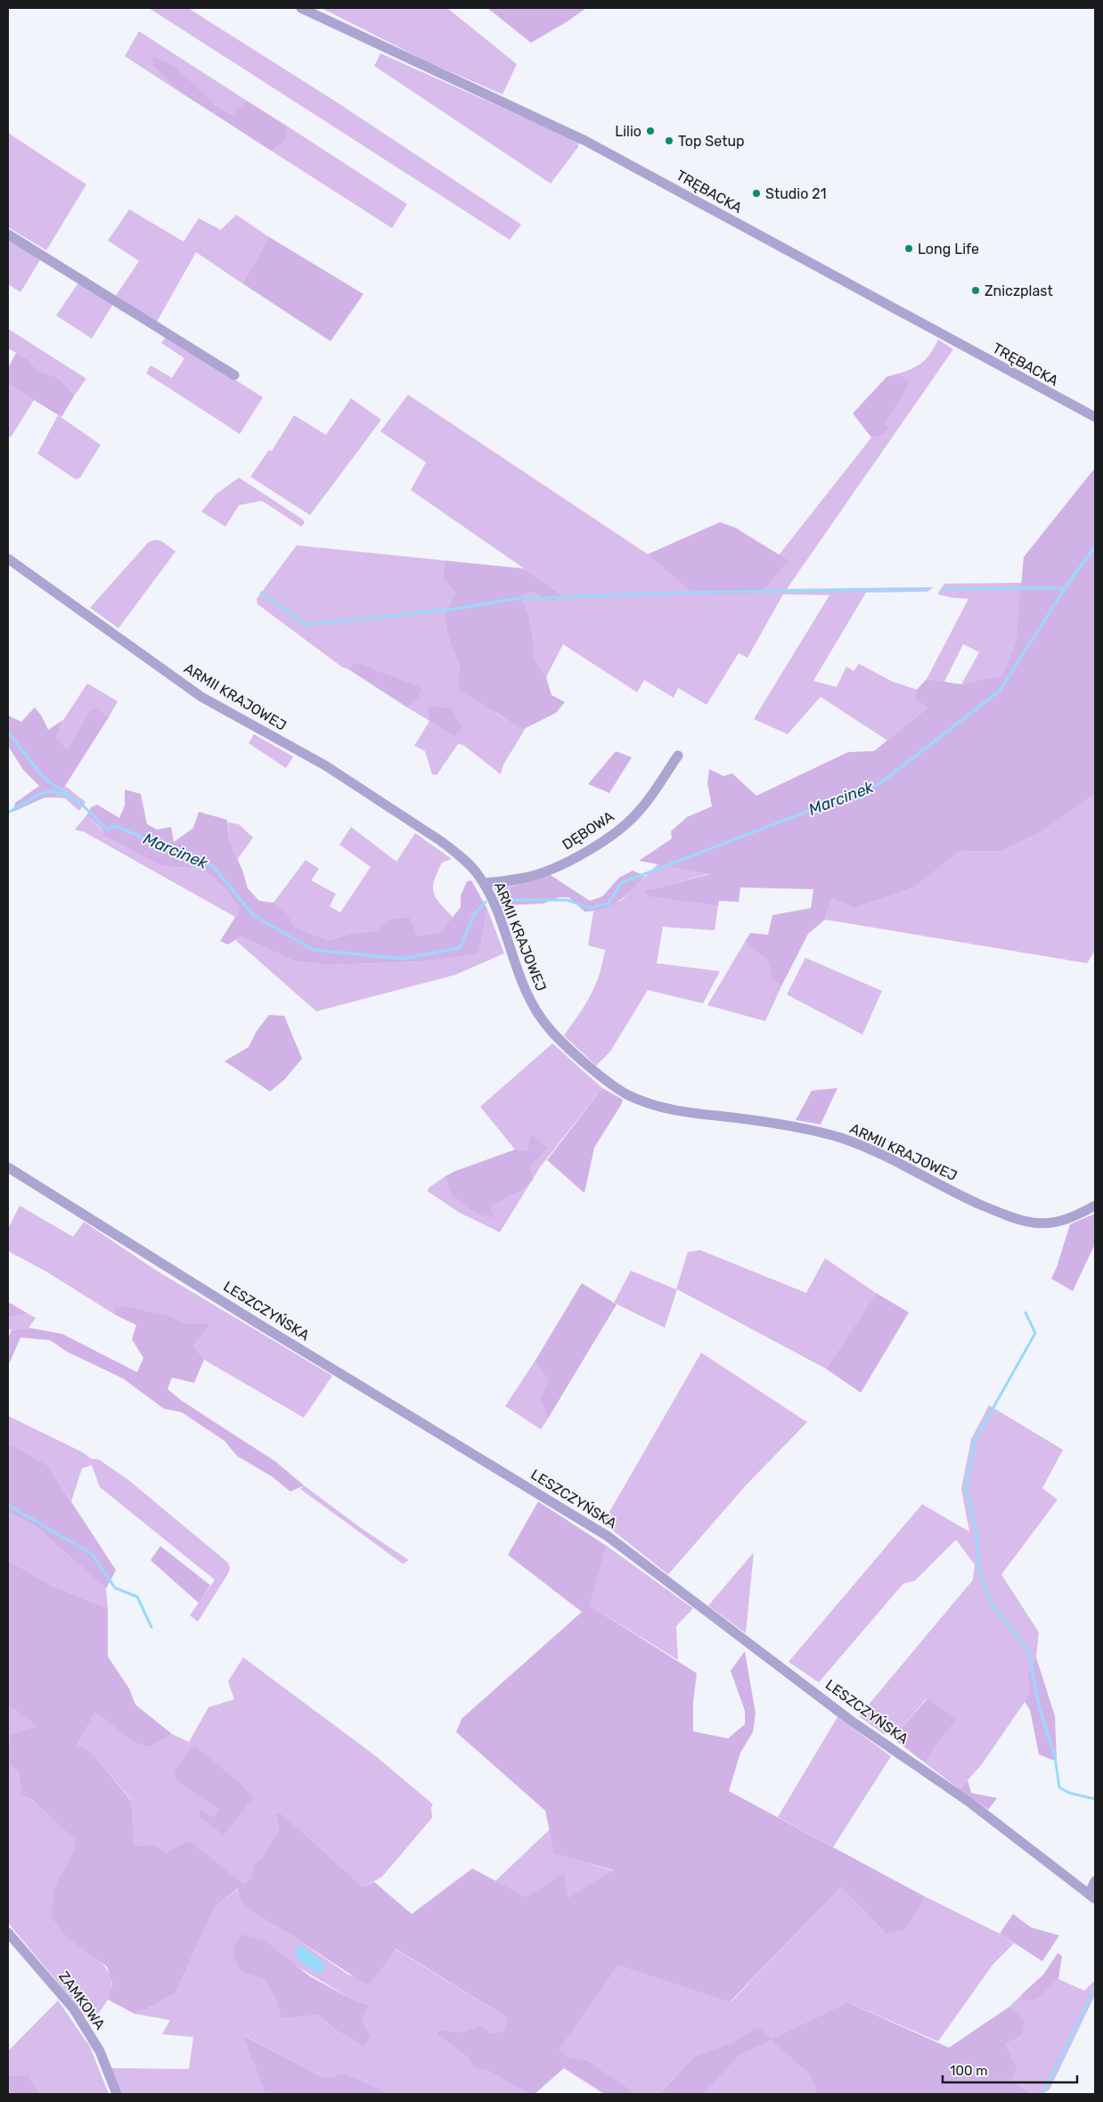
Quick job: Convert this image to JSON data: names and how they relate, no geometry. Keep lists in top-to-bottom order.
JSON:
{
  "streets": {
    "street": [
      "TRĘBACKA",
      "ARMII KRAJOWEJ",
      "DĘBOWA",
      "LESZCZYŃSKA",
      "ZAMKOWA"
    ]
  },
  "crossings": [
    ["ARMII KRAJOWEJ", "DĘBOWA"]
  ],
  "water": ["Marcinek"],
  "places": [
    "Lilio",
    "Top Setup",
    "Studio 21",
    "Long Life",
    "Zniczplast"
  ],
  "scale_bar": "100 m"
}
